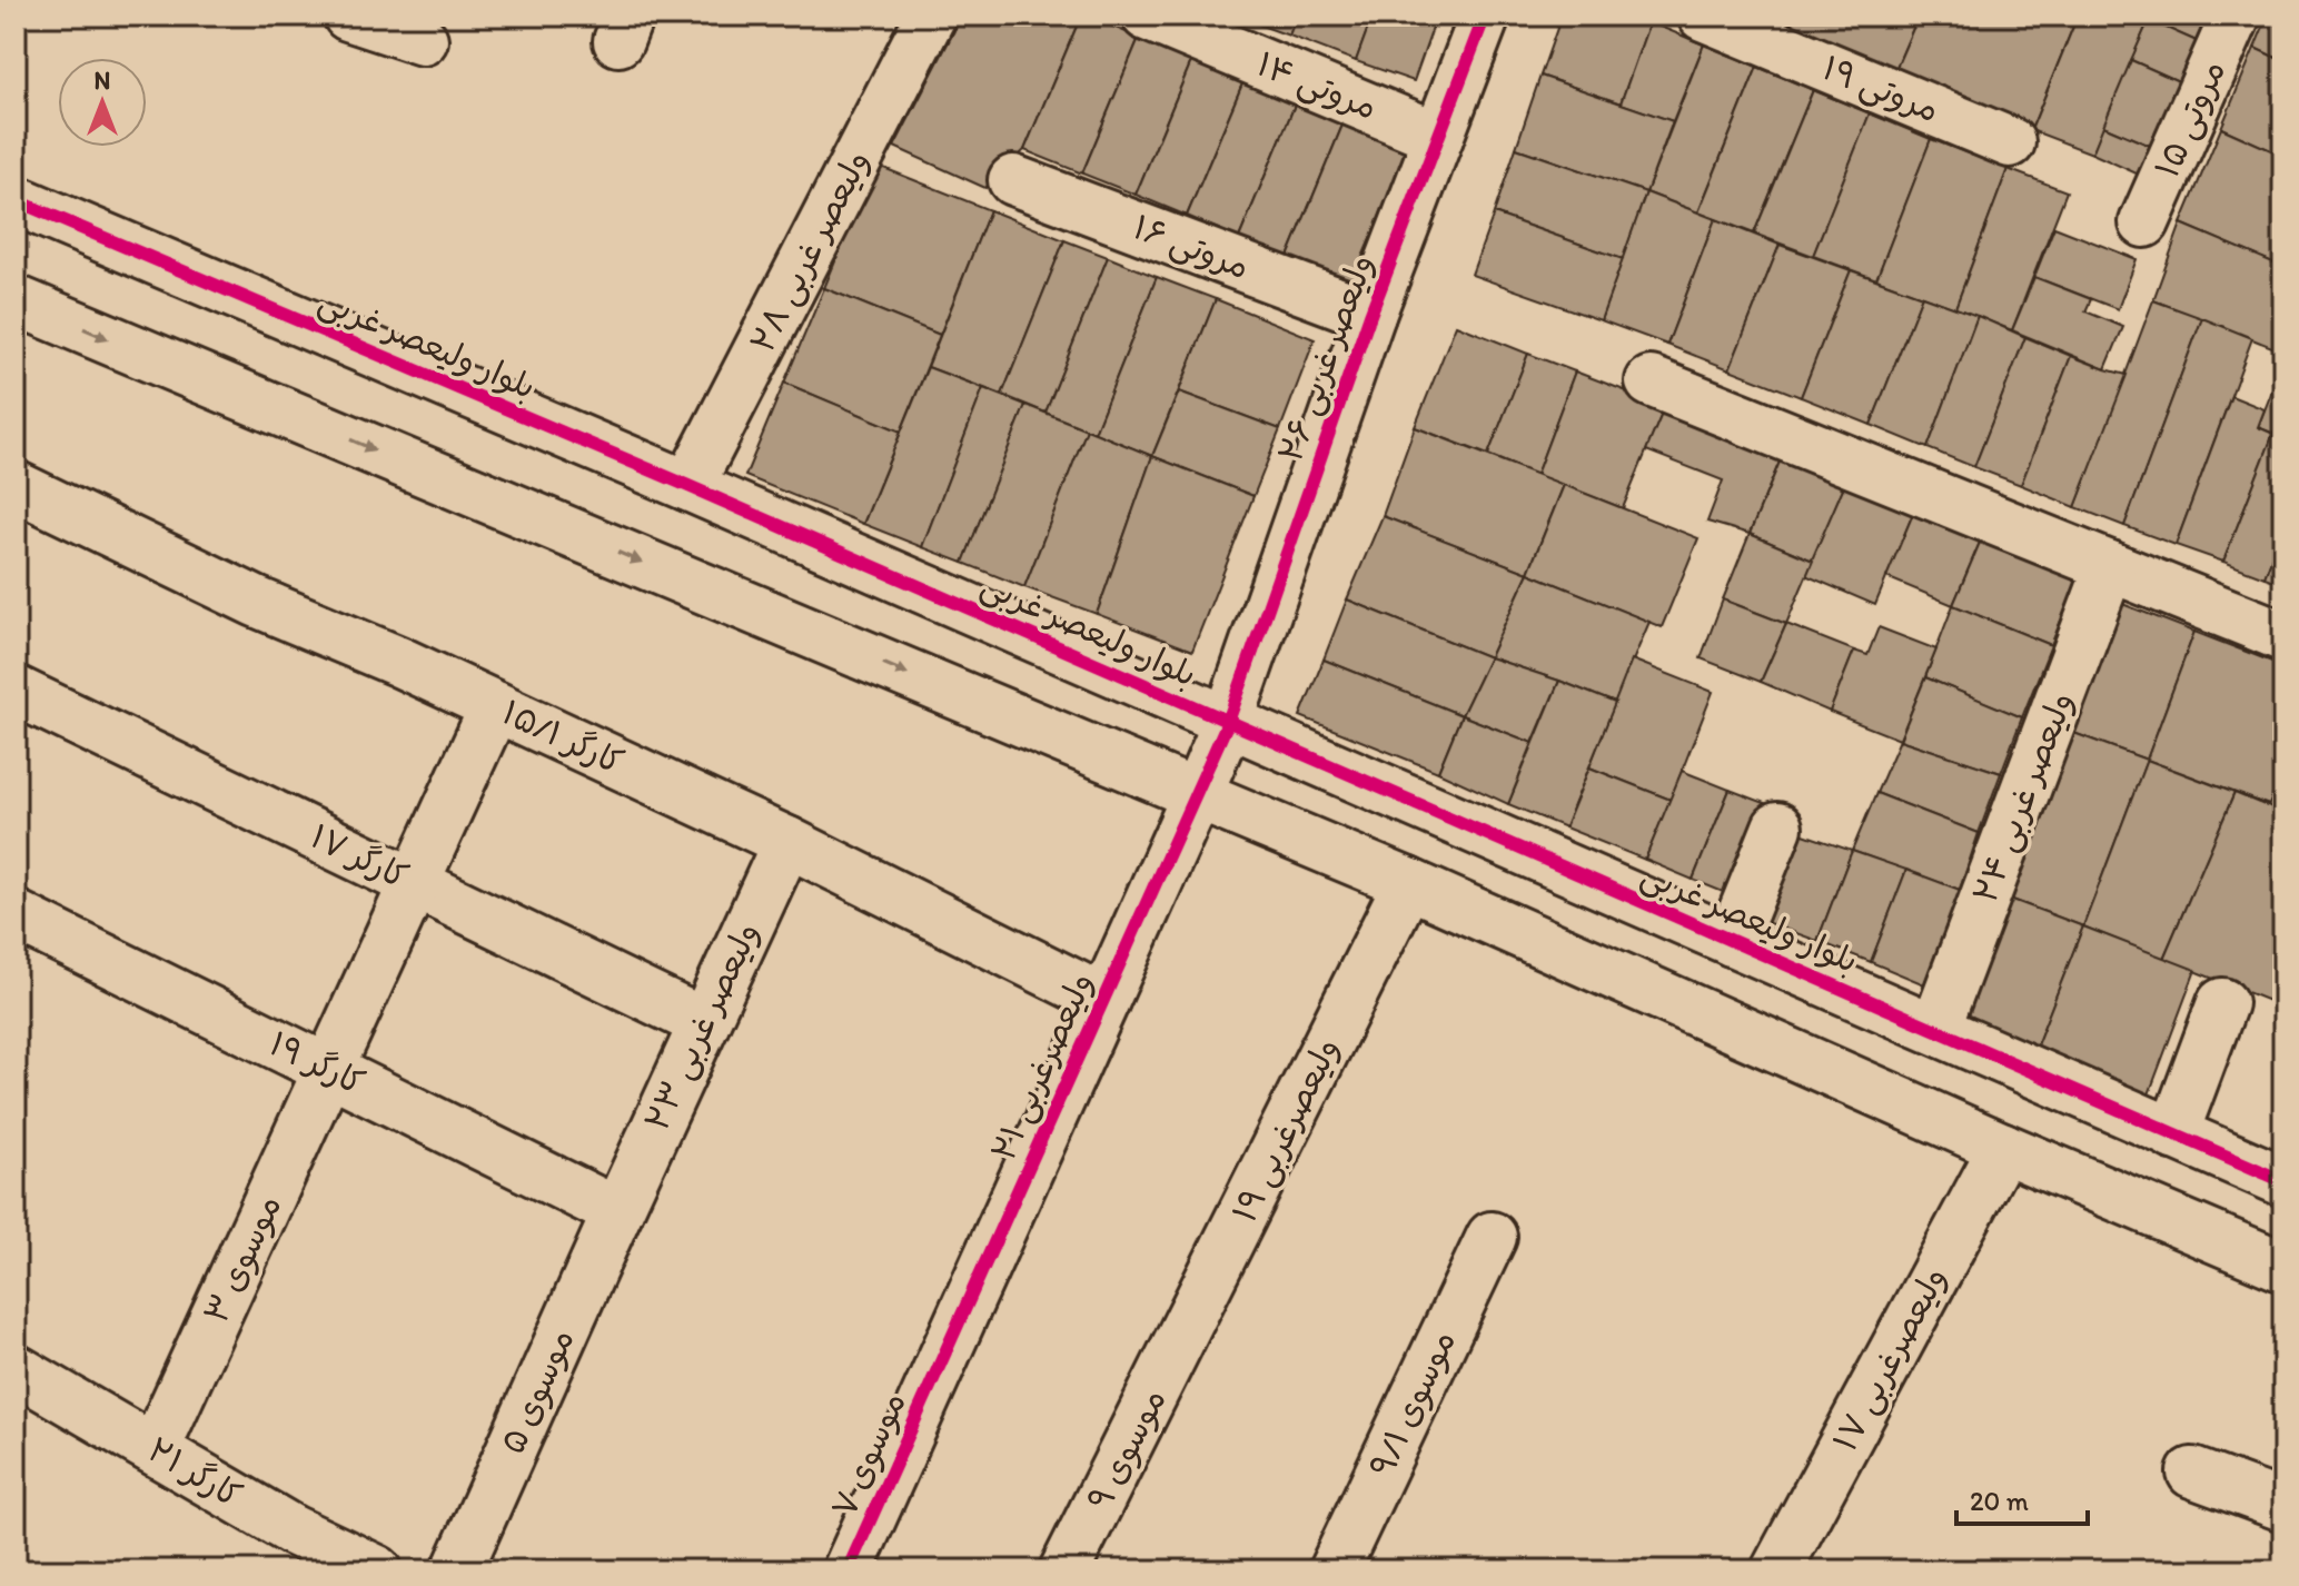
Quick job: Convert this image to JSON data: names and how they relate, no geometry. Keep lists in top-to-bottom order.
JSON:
{
  "streets": {
    "street": [
      "مروتی ۱۴",
      "مروتی ۱۹",
      "مروتی ۱۵",
      "مروتی ۱۶",
      "ولیعصر غربی ۲۸",
      "بلوار ولیعصر غربی",
      "ولیعصر غربی ۲۶",
      "کارگر ۱۵/۱",
      "ولیعصر غربی ۲۴",
      "کارگر ۱۷",
      "ولیعصر غربی ۲۳",
      "کارگر ۱۹",
      "ولیعصرغربی ۲۱",
      "ولیعصرغربی ۱۹",
      "موسوی ۳",
      "ولیعصرغربی ۱۷",
      "موسوی ۵",
      "موسوی ۹/۱",
      "موسوی ۹",
      "موسوی ۷",
      "کارگر ۲۱"
    ]
  },
  "crossings": [
    ["مروتی ۱۴", "ولیعصر غربی ۲۶"],
    ["مروتی ۱۶", "ولیعصر غربی ۲۶"],
    ["ولیعصر غربی ۲۸", "بلوار ولیعصر غربی"],
    ["بلوار ولیعصر غربی", "ولیعصر غربی ۲۶"],
    ["بلوار ولیعصر غربی", "ولیعصر غربی ۲۴"],
    ["ولیعصر غربی ۲۶", "ولیعصرغربی ۲۱"],
    ["کارگر ۱۵/۱", "ولیعصر غربی ۲۳"],
    ["کارگر ۱۵/۱", "ولیعصرغربی ۲۱"],
    ["کارگر ۱۵/۱", "موسوی ۳"],
    ["کارگر ۱۷", "ولیعصر غربی ۲۳"],
    ["کارگر ۱۷", "موسوی ۳"],
    ["ولیعصر غربی ۲۳", "کارگر ۱۹"],
    ["ولیعصر غربی ۲۳", "موسوی ۵"],
    ["کارگر ۱۹", "موسوی ۳"],
    ["کارگر ۱۹", "موسوی ۵"],
    ["ولیعصرغربی ۲۱", "موسوی ۷"],
    ["ولیعصرغربی ۱۹", "موسوی ۹"],
    ["موسوی ۳", "کارگر ۲۱"]
  ],
  "scale_bar": "20 m",
  "north": "top"
}
